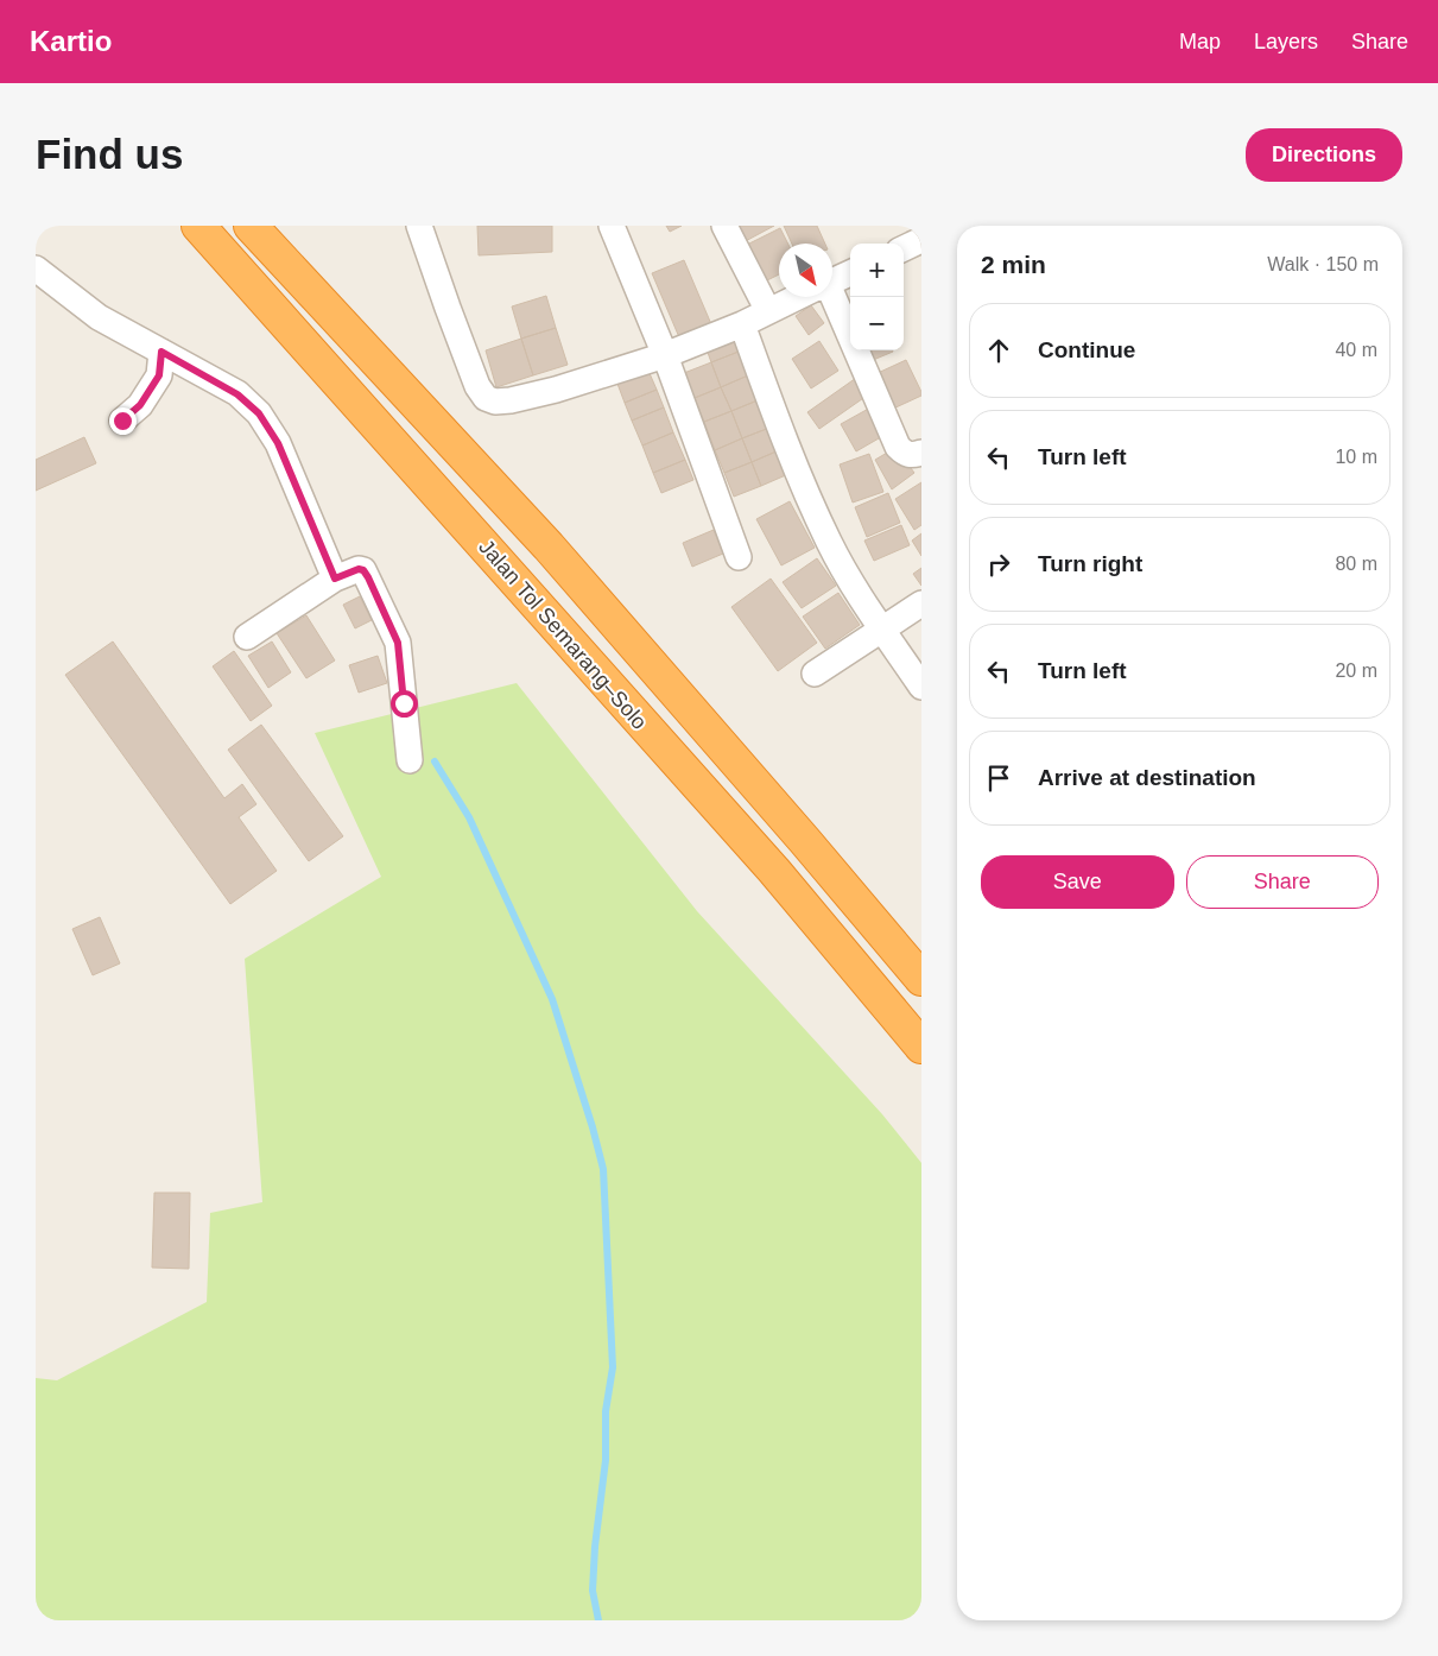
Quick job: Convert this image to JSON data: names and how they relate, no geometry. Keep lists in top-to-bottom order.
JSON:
{
  "streets": {
    "highway": ["Jalan Tol Semarang–Solo"]
  },
  "north": "bottom right",
  "page": {
    "header": "Kartio",
    "nav": ["Map", "Layers", "Share"],
    "buttons": [
      "Directions",
      ["Save", "Share"]
    ],
    "title": "Find us",
    "heading": ["2 min", "Walk · 150 m"],
    "map_buttons": ["+", "−"],
    "list": [
      ["Continue", "40 m"],
      ["Turn left", "10 m"],
      ["Turn right", "80 m"],
      ["Turn left", "20 m"],
      "Arrive at destination"
    ]
  }
}
